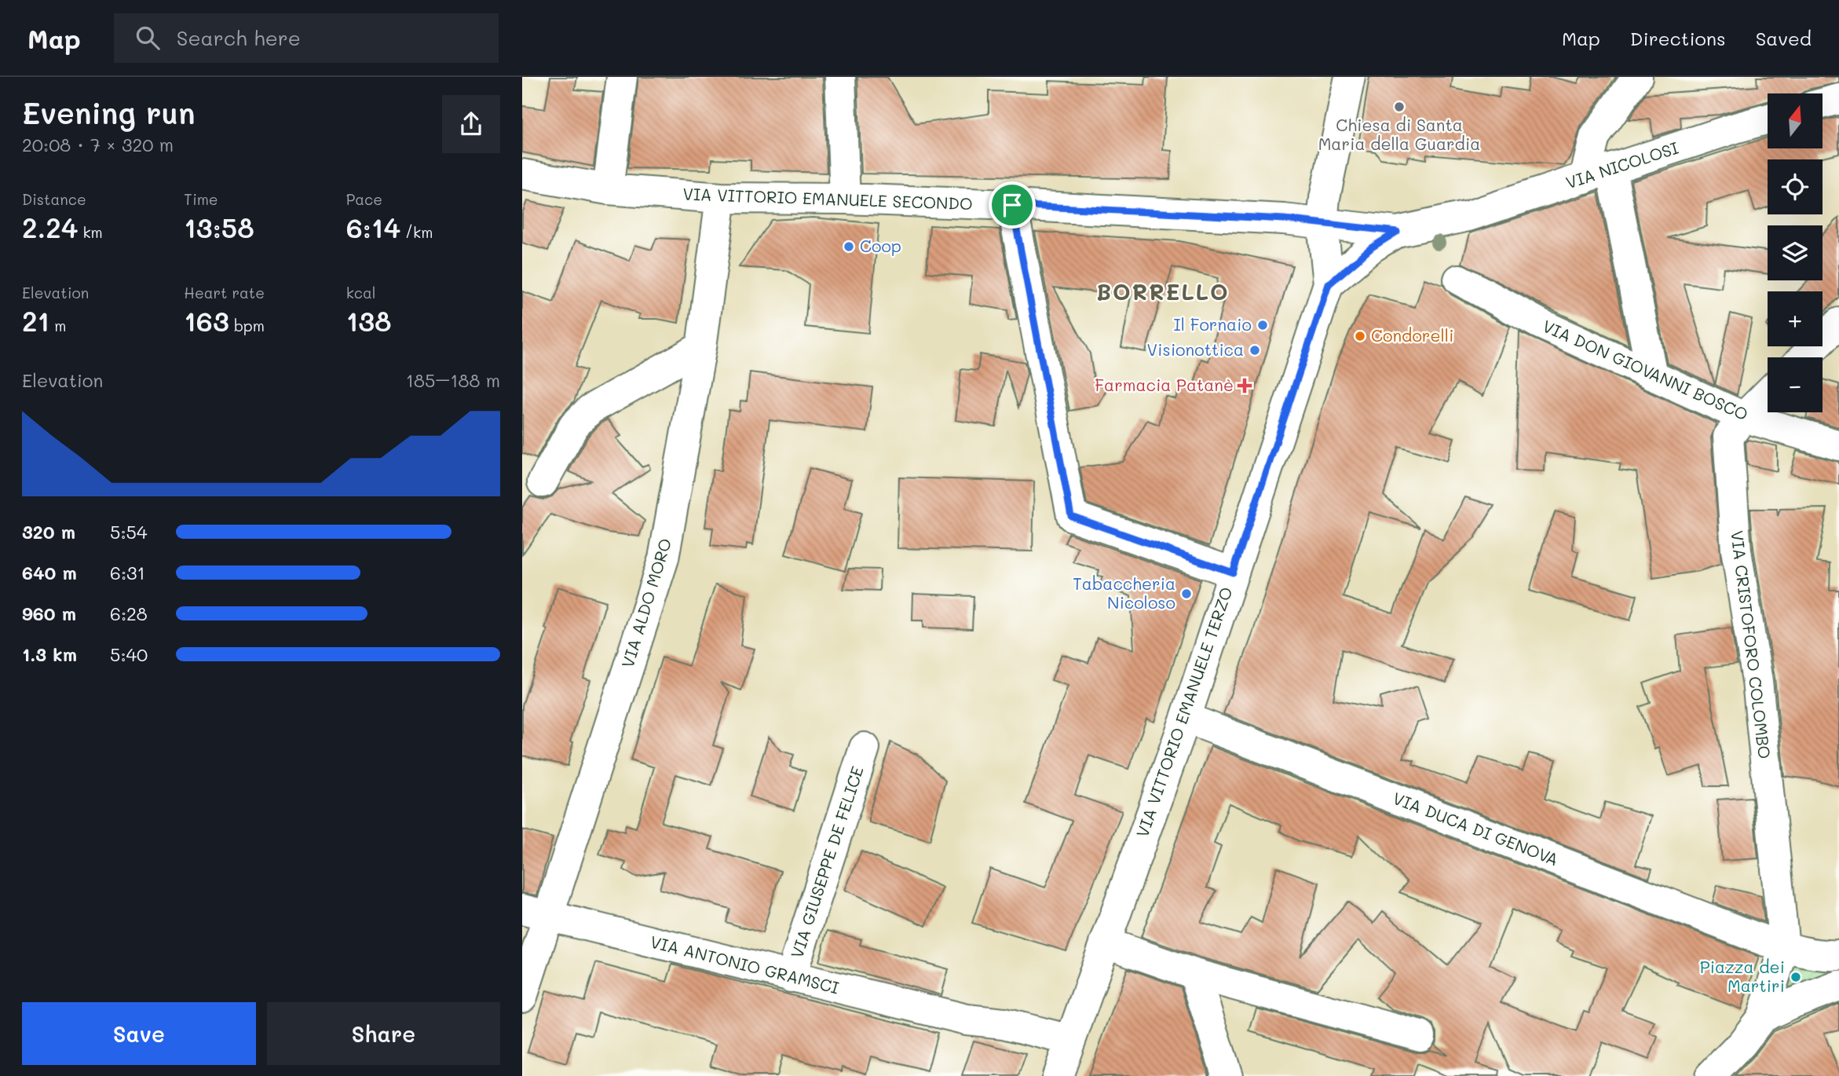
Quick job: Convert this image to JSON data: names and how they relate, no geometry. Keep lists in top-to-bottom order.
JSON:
{
  "streets": {
    "street": [
      "VIA NICOLOSI",
      "VIA VITTORIO EMANUELE SECONDO",
      "VIA DON GIOVANNI BOSCO",
      "VIA ALDO MORO",
      "VIA CRISTOFORO COLOMBO",
      "VIA VITTORIO EMANUELE TERZO",
      "VIA DUCA DI GENOVA",
      "VIA GIUSEPPE DE FELICE",
      "VIA ANTONIO GRAMSCI"
    ]
  },
  "crossings": [
    ["VIA NICOLOSI", "VIA VITTORIO EMANUELE SECONDO"],
    ["VIA VITTORIO EMANUELE SECONDO", "VIA ALDO MORO"],
    ["VIA DON GIOVANNI BOSCO", "VIA CRISTOFORO COLOMBO"],
    ["VIA ALDO MORO", "VIA ANTONIO GRAMSCI"],
    ["VIA CRISTOFORO COLOMBO", "VIA DUCA DI GENOVA"],
    ["VIA VITTORIO EMANUELE TERZO", "VIA DUCA DI GENOVA"],
    ["VIA VITTORIO EMANUELE TERZO", "VIA ANTONIO GRAMSCI"],
    ["VIA GIUSEPPE DE FELICE", "VIA ANTONIO GRAMSCI"]
  ],
  "districts": ["BORRELLO"],
  "places": {
    "other": [
      "Chiesa di Santa Maria della Guardia",
      "Coop",
      "Il Fornaio",
      "Condorelli",
      "Visionottica",
      "Tabaccheria Nicoloso",
      "Piazza dei Martiri"
    ],
    "health": ["Farmacia Patanè"]
  },
  "north": "top",
  "page": {
    "header": "Map",
    "search": "Search here",
    "nav": ["Map", "Directions", "Saved"],
    "heading": ["Evening run", "20:08 · 7 × 320 m"],
    "map_buttons": ["+", "−"],
    "stats": [
      ["Distance", "2.24 km"],
      ["Time", "13:58"],
      ["Pace", "6:14 /km"],
      ["Elevation", "21 m"],
      ["Heart rate", "163 bpm"],
      ["kcal", "138"]
    ],
    "chart": ["Elevation", "185–188 m"],
    "list": [
      {
        "name": "320 m",
        "note": "5:54"
      },
      {
        "name": "640 m",
        "note": "6:31"
      },
      {
        "name": "960 m",
        "note": "6:28"
      },
      {
        "name": "1.3 km",
        "note": "5:40"
      }
    ],
    "buttons": ["Save", "Share"]
  }
}
